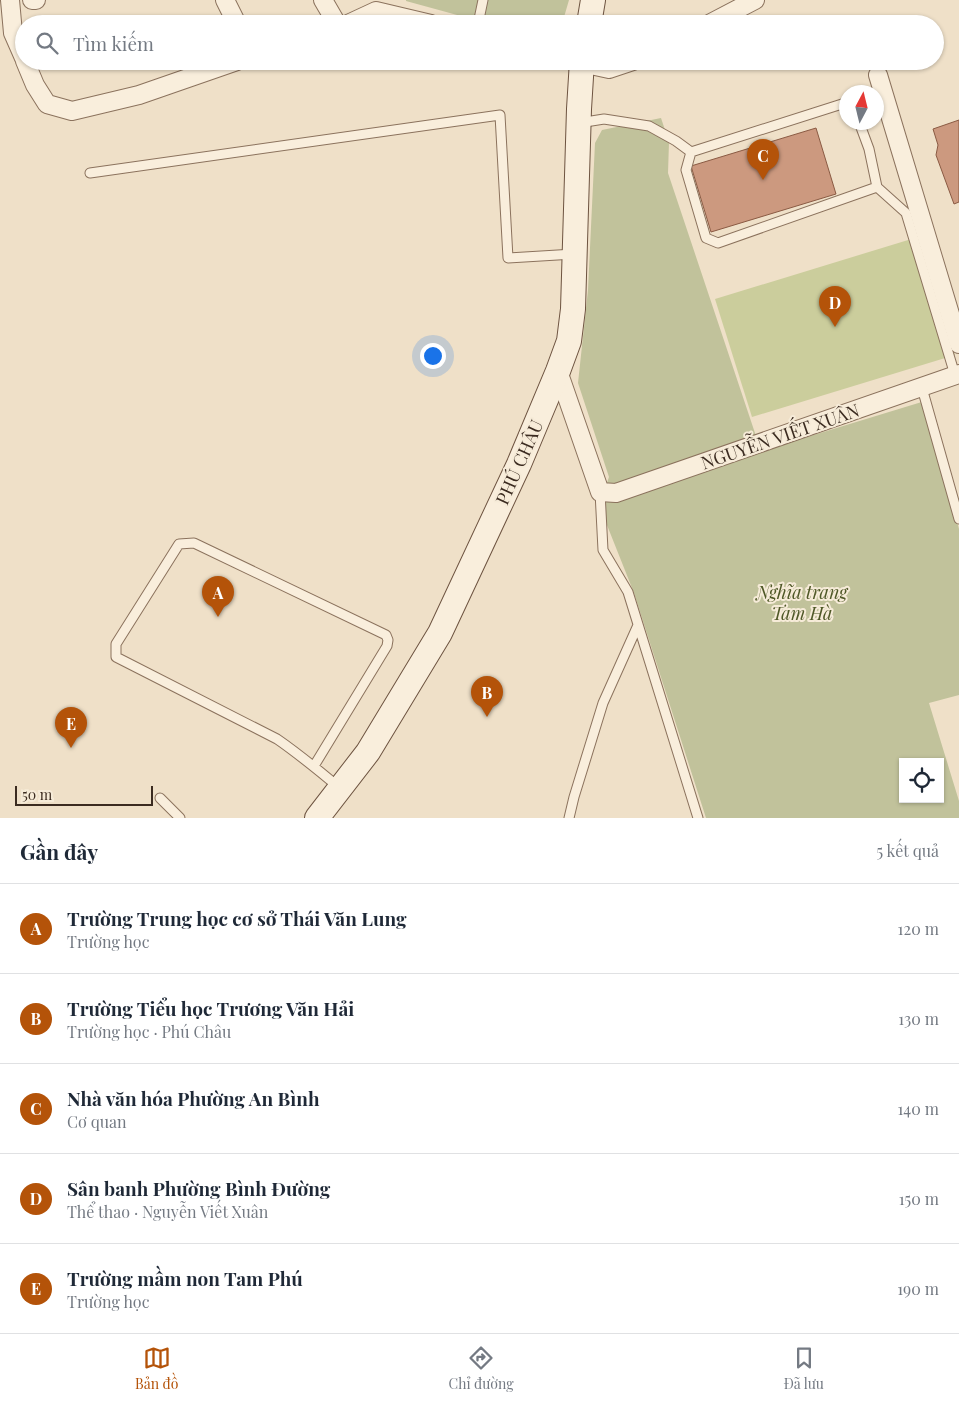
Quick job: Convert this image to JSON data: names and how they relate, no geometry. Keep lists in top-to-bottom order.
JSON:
{
  "streets": {
    "street": ["NGUYỄN VIẾT XUÂN", "PHÚ CHÂU"]
  },
  "parks": ["Nghĩa trang Tam Hà"],
  "scale_bar": "50 m",
  "north": "top",
  "page": {
    "search": "Tìm kiếm",
    "pins": [
      "C",
      "D",
      "A",
      "B",
      "E"
    ],
    "scale": "50 m",
    "heading": ["Gần đây", "5 kết quả"],
    "list": [
      {
        "mark": "A",
        "name": "Trường Trung học cơ sở Thái Văn Lung",
        "note": "Trường học",
        "value": "120 m"
      },
      {
        "mark": "B",
        "name": "Trường Tiểu học Trương Văn Hải",
        "note": "Trường học · Phú Châu",
        "value": "130 m"
      },
      {
        "mark": "C",
        "name": "Nhà văn hóa Phường An Bình",
        "note": "Cơ quan",
        "value": "140 m"
      },
      {
        "mark": "D",
        "name": "Sân banh Phường Bình Đường",
        "note": "Thể thao · Nguyễn Viết Xuân",
        "value": "150 m"
      },
      {
        "mark": "E",
        "name": "Trường mầm non Tam Phú",
        "note": "Trường học",
        "value": "190 m"
      }
    ],
    "nav": ["Bản đồ", "Chỉ đường", "Đã lưu"]
  }
}
